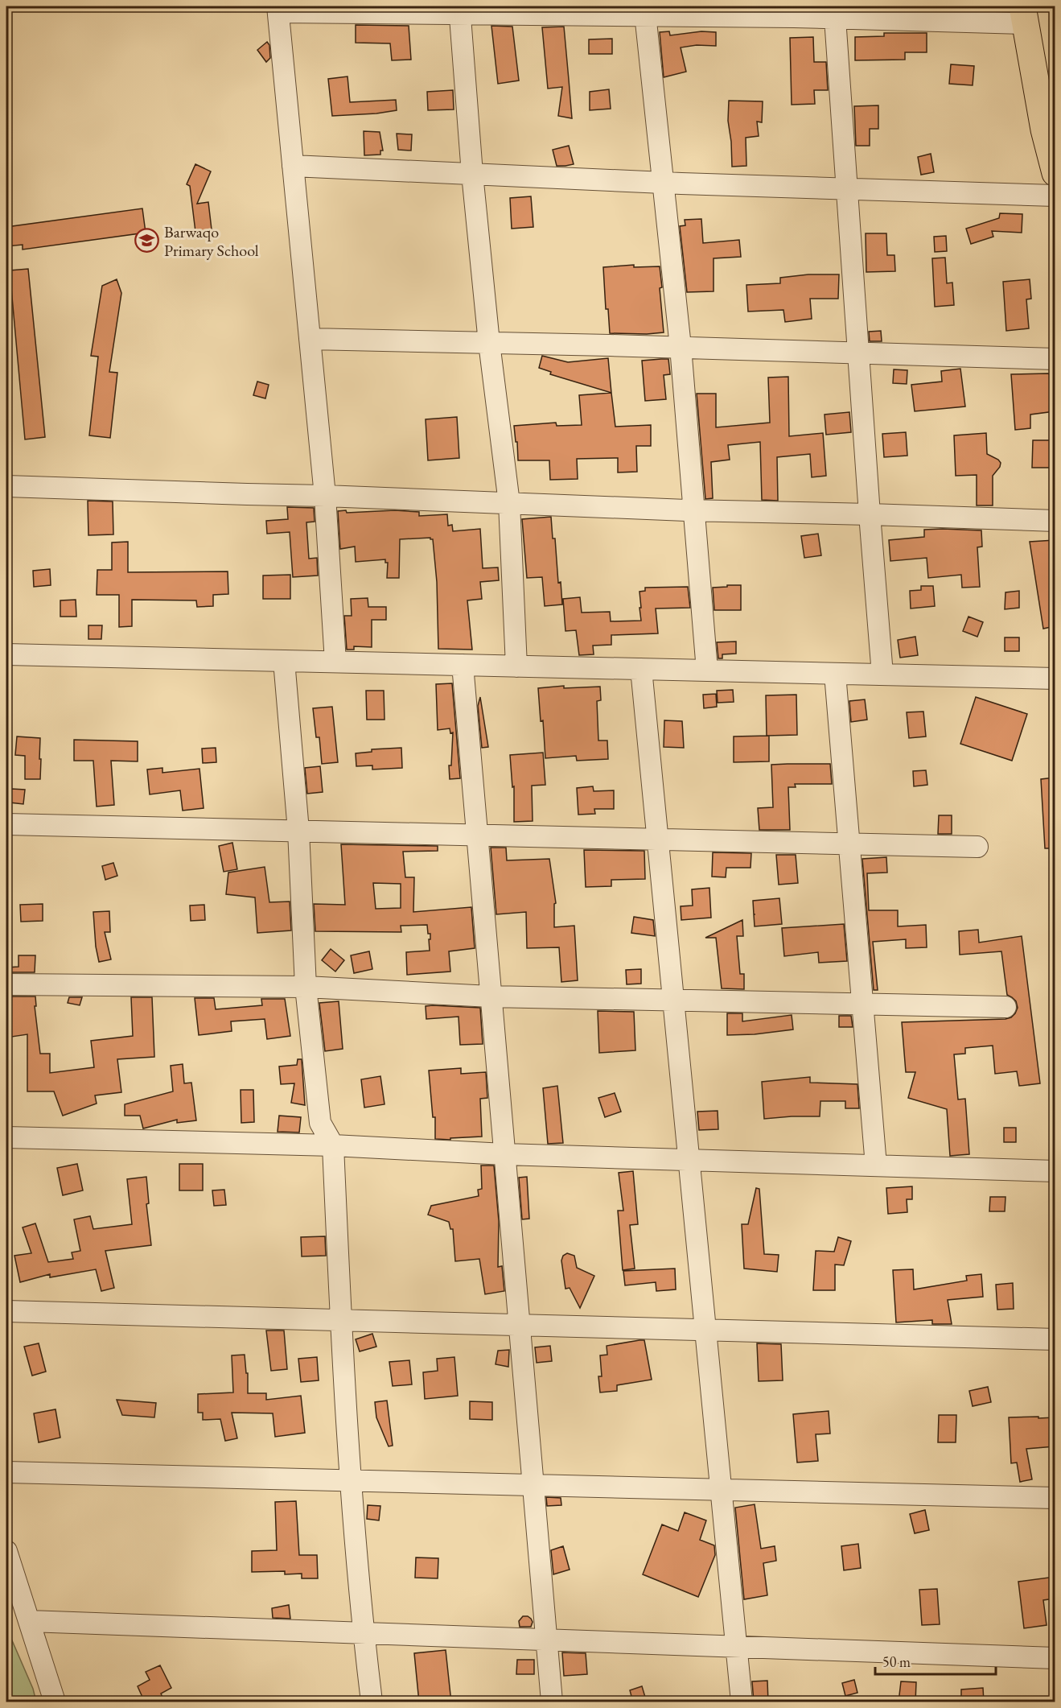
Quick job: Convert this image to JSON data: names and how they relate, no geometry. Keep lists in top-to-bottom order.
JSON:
{
  "places": {
    "school or university": ["Barwaqo Primary School"]
  },
  "scale_bar": "50 m"
}
